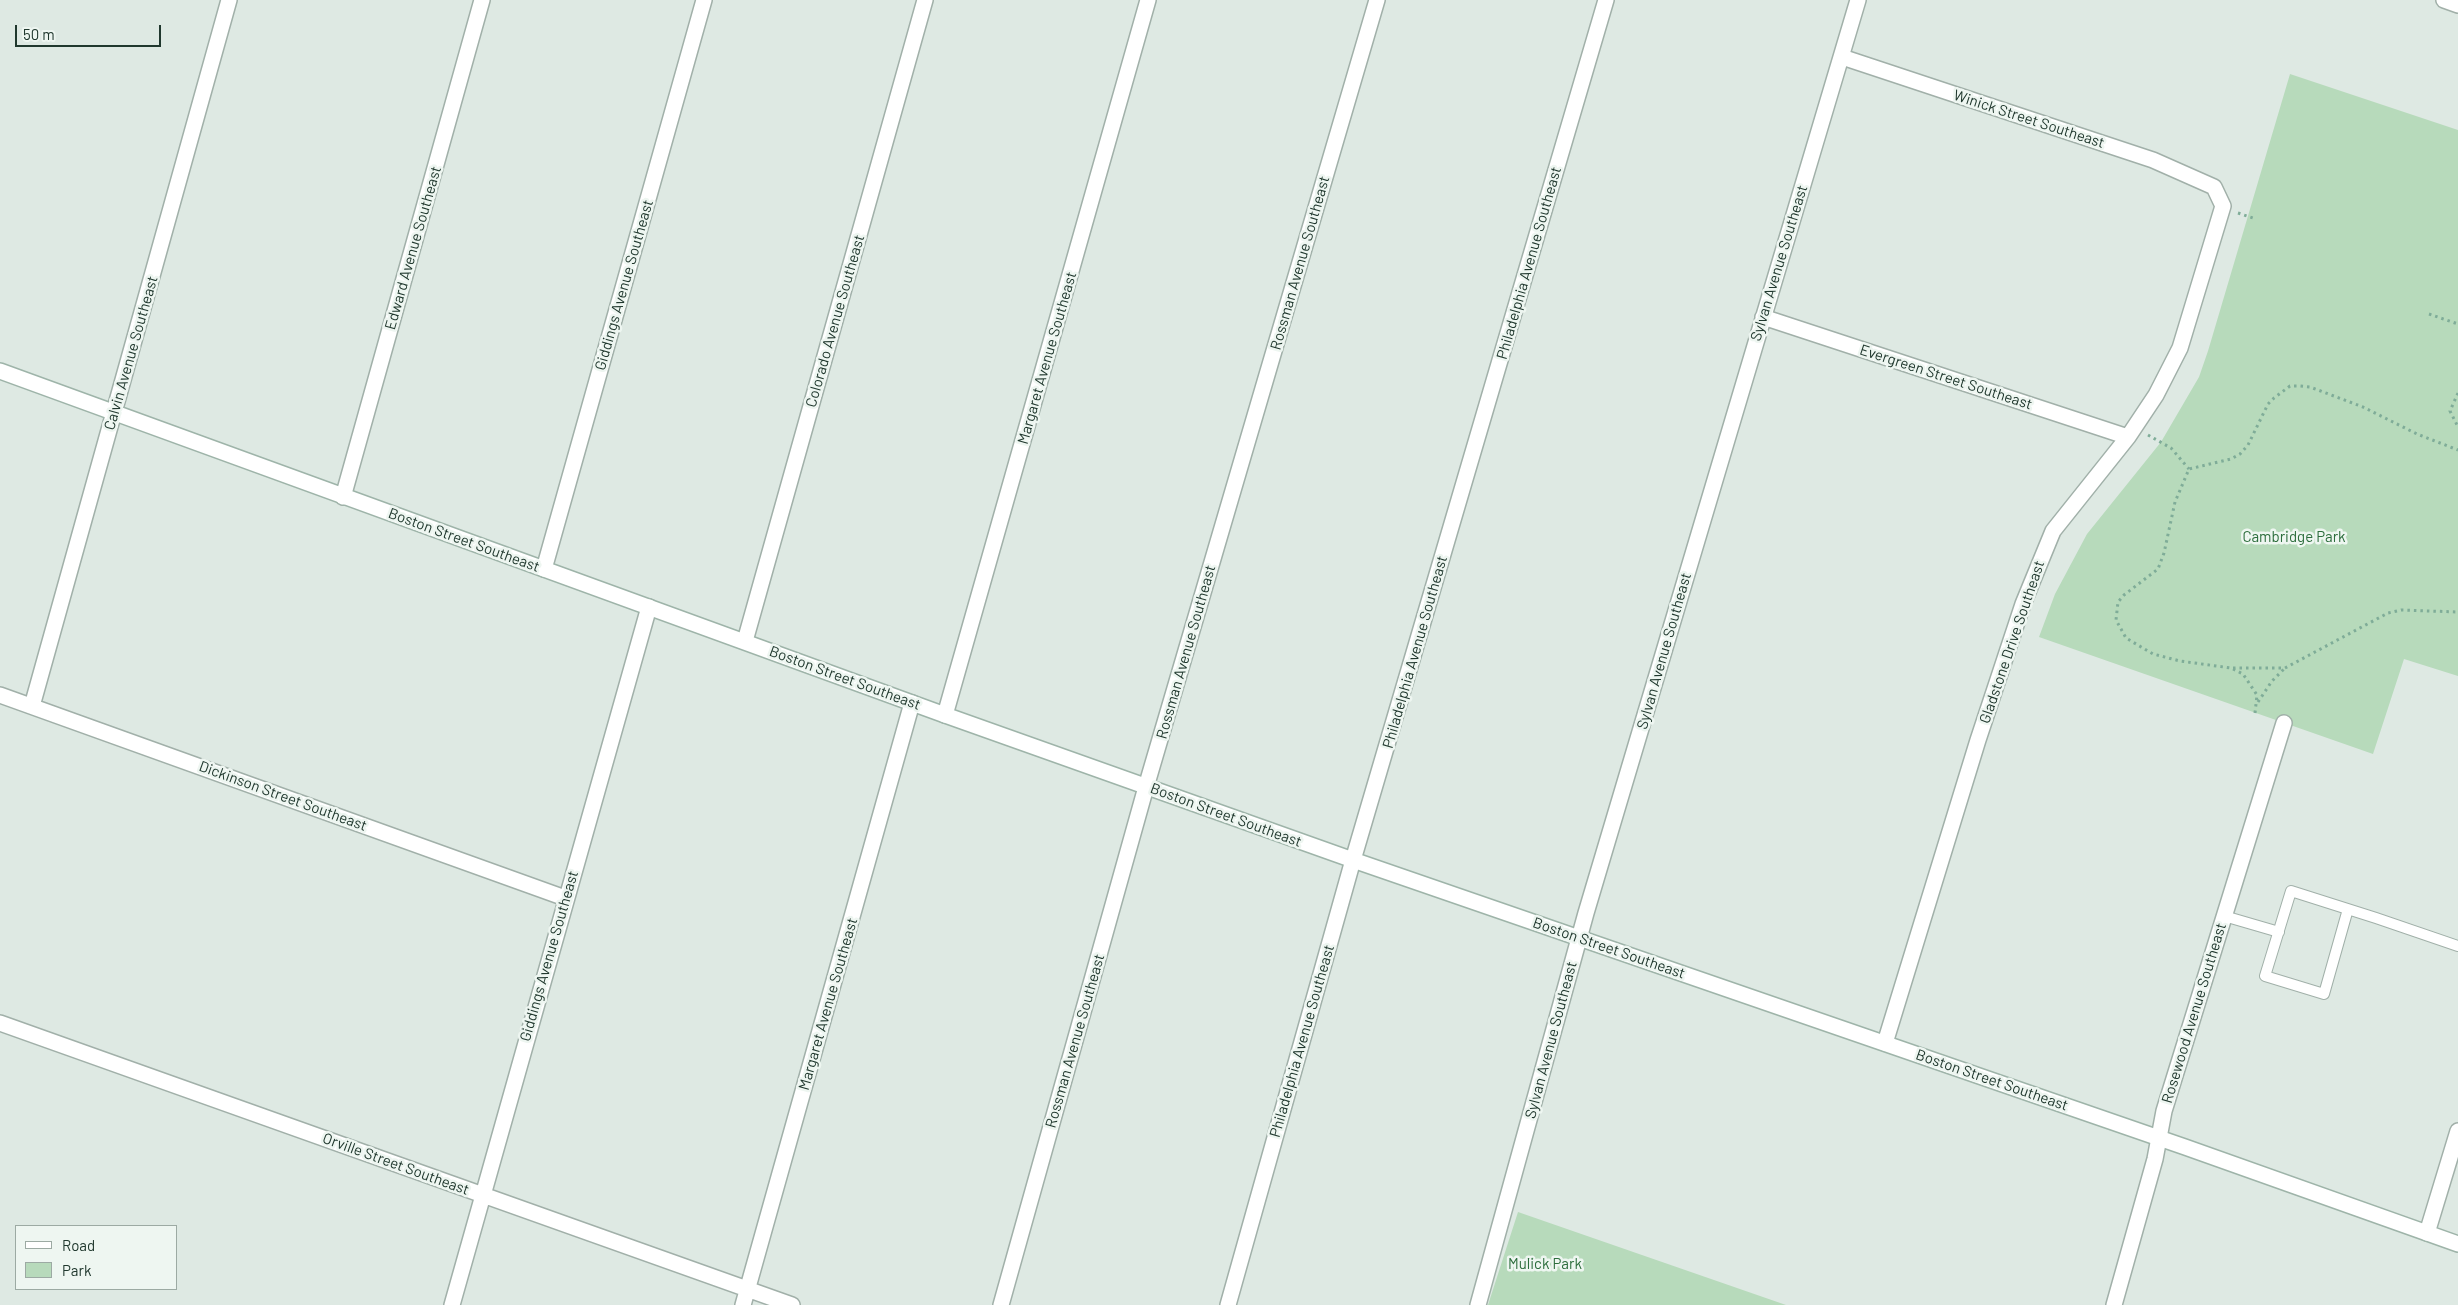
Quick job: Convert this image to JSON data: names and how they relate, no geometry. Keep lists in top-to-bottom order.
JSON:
{
  "streets": {
    "street": [
      "Winick Street Southeast",
      "Edward Avenue Southeast",
      "Rossman Avenue Southeast",
      "Philadelphia Avenue Southeast",
      "Sylvan Avenue Southeast",
      "Giddings Avenue Southeast",
      "Colorado Avenue Southeast",
      "Calvin Avenue Southeast",
      "Margaret Avenue Southeast",
      "Evergreen Street Southeast",
      "Boston Street Southeast",
      "Gladstone Drive Southeast",
      "Dickinson Street Southeast",
      "Rosewood Avenue Southeast",
      "Orville Street Southeast"
    ]
  },
  "crossings": [
    ["Winick Street Southeast", "Sylvan Avenue Southeast"],
    ["Winick Street Southeast", "Gladstone Drive Southeast"],
    ["Edward Avenue Southeast", "Boston Street Southeast"],
    ["Rossman Avenue Southeast", "Boston Street Southeast"],
    ["Philadelphia Avenue Southeast", "Boston Street Southeast"],
    ["Sylvan Avenue Southeast", "Evergreen Street Southeast"],
    ["Sylvan Avenue Southeast", "Boston Street Southeast"],
    ["Giddings Avenue Southeast", "Boston Street Southeast"],
    ["Giddings Avenue Southeast", "Dickinson Street Southeast"],
    ["Giddings Avenue Southeast", "Orville Street Southeast"],
    ["Colorado Avenue Southeast", "Boston Street Southeast"],
    ["Calvin Avenue Southeast", "Boston Street Southeast"],
    ["Calvin Avenue Southeast", "Dickinson Street Southeast"],
    ["Margaret Avenue Southeast", "Boston Street Southeast"],
    ["Margaret Avenue Southeast", "Orville Street Southeast"],
    ["Evergreen Street Southeast", "Gladstone Drive Southeast"],
    ["Boston Street Southeast", "Gladstone Drive Southeast"],
    ["Boston Street Southeast", "Rosewood Avenue Southeast"]
  ],
  "parks": ["Cambridge Park", "Mulick Park"],
  "legend": ["Road", "Park"],
  "scale_bar": "50 m"
}
